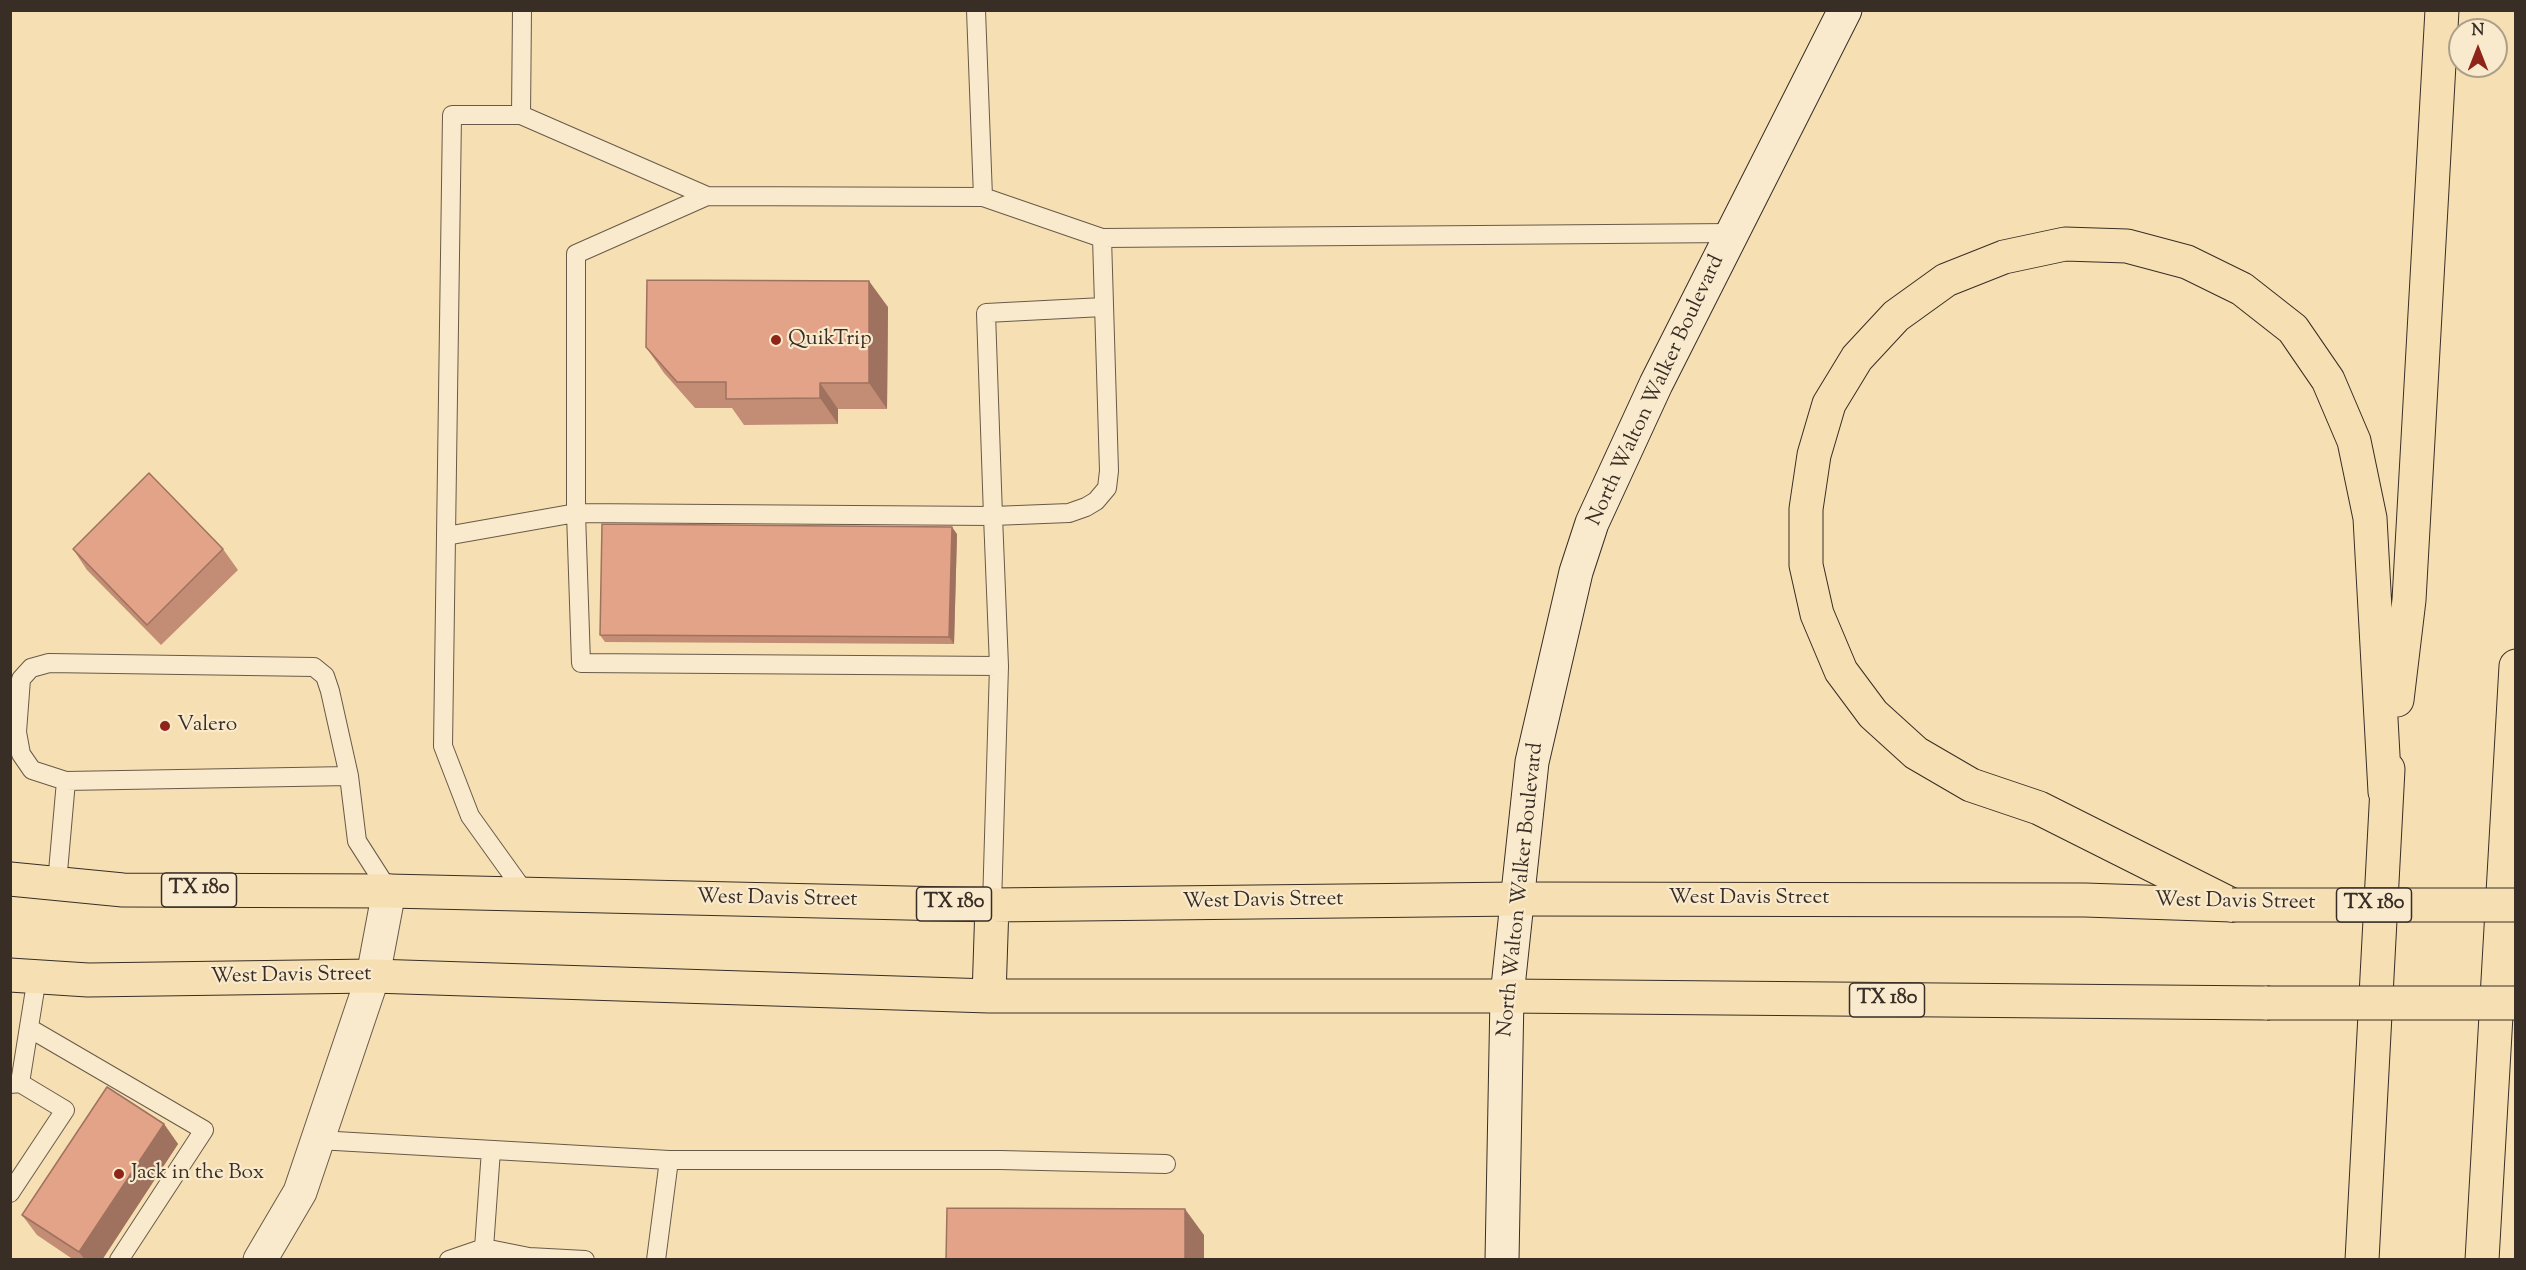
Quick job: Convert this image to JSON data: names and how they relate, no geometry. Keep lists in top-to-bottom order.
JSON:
{
  "streets": {
    "main road": ["North Walton Walker Boulevard", "TX 180", "West Davis Street"]
  },
  "crossings": [
    ["North Walton Walker Boulevard", "West Davis Street"]
  ],
  "places": ["QuikTrip", "Valero", "Jack in the Box"],
  "north": "top"
}
